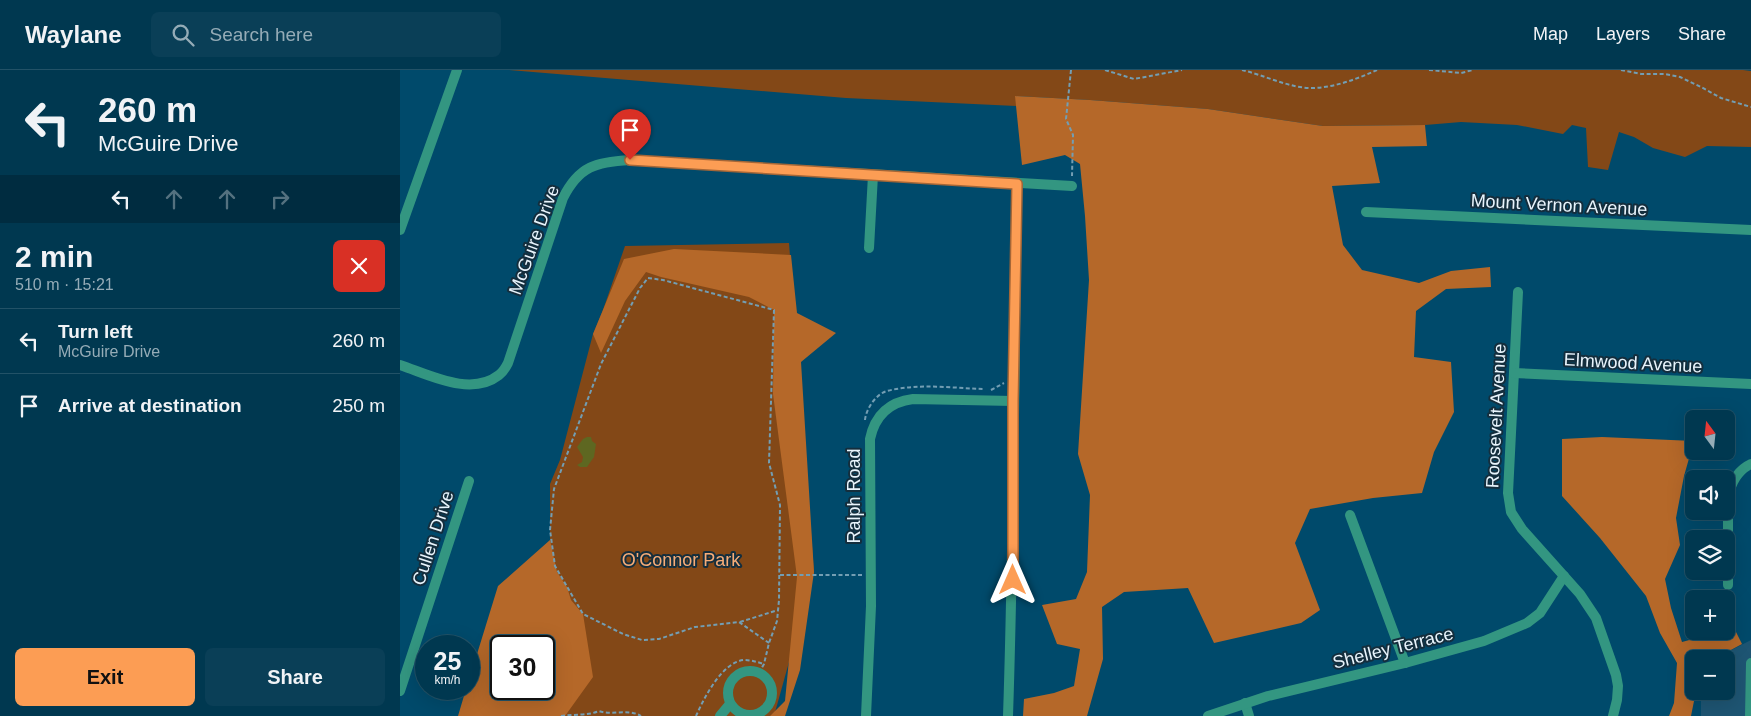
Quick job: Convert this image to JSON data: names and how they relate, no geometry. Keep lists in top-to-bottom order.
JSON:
{
  "streets": {
    "street": [
      "Mount Vernon Avenue",
      "McGuire Drive",
      "Elmwood Avenue",
      "Roosevelt Avenue",
      "Ralph Road",
      "Cullen Drive",
      "Shelley Terrace"
    ]
  },
  "crossings": [
    ["Elmwood Avenue", "Roosevelt Avenue"],
    ["Roosevelt Avenue", "Shelley Terrace"]
  ],
  "parks": ["O'Connor Park"],
  "north": "top",
  "page": {
    "header": "Waylane",
    "search": "Search here",
    "nav": ["Map", "Layers", "Share"],
    "turn": ["260 m", "McGuire Drive"],
    "heading": ["2 min", "510 m · 15:21"],
    "list": [
      {
        "name": "Turn left",
        "note": "McGuire Drive",
        "value": "260 m"
      },
      {
        "name": "Arrive at destination",
        "value": "250 m"
      }
    ],
    "map_buttons": ["+", "−"],
    "speed": "25 km/h",
    "limit": "30",
    "buttons": ["Exit", "Share"]
  }
}
